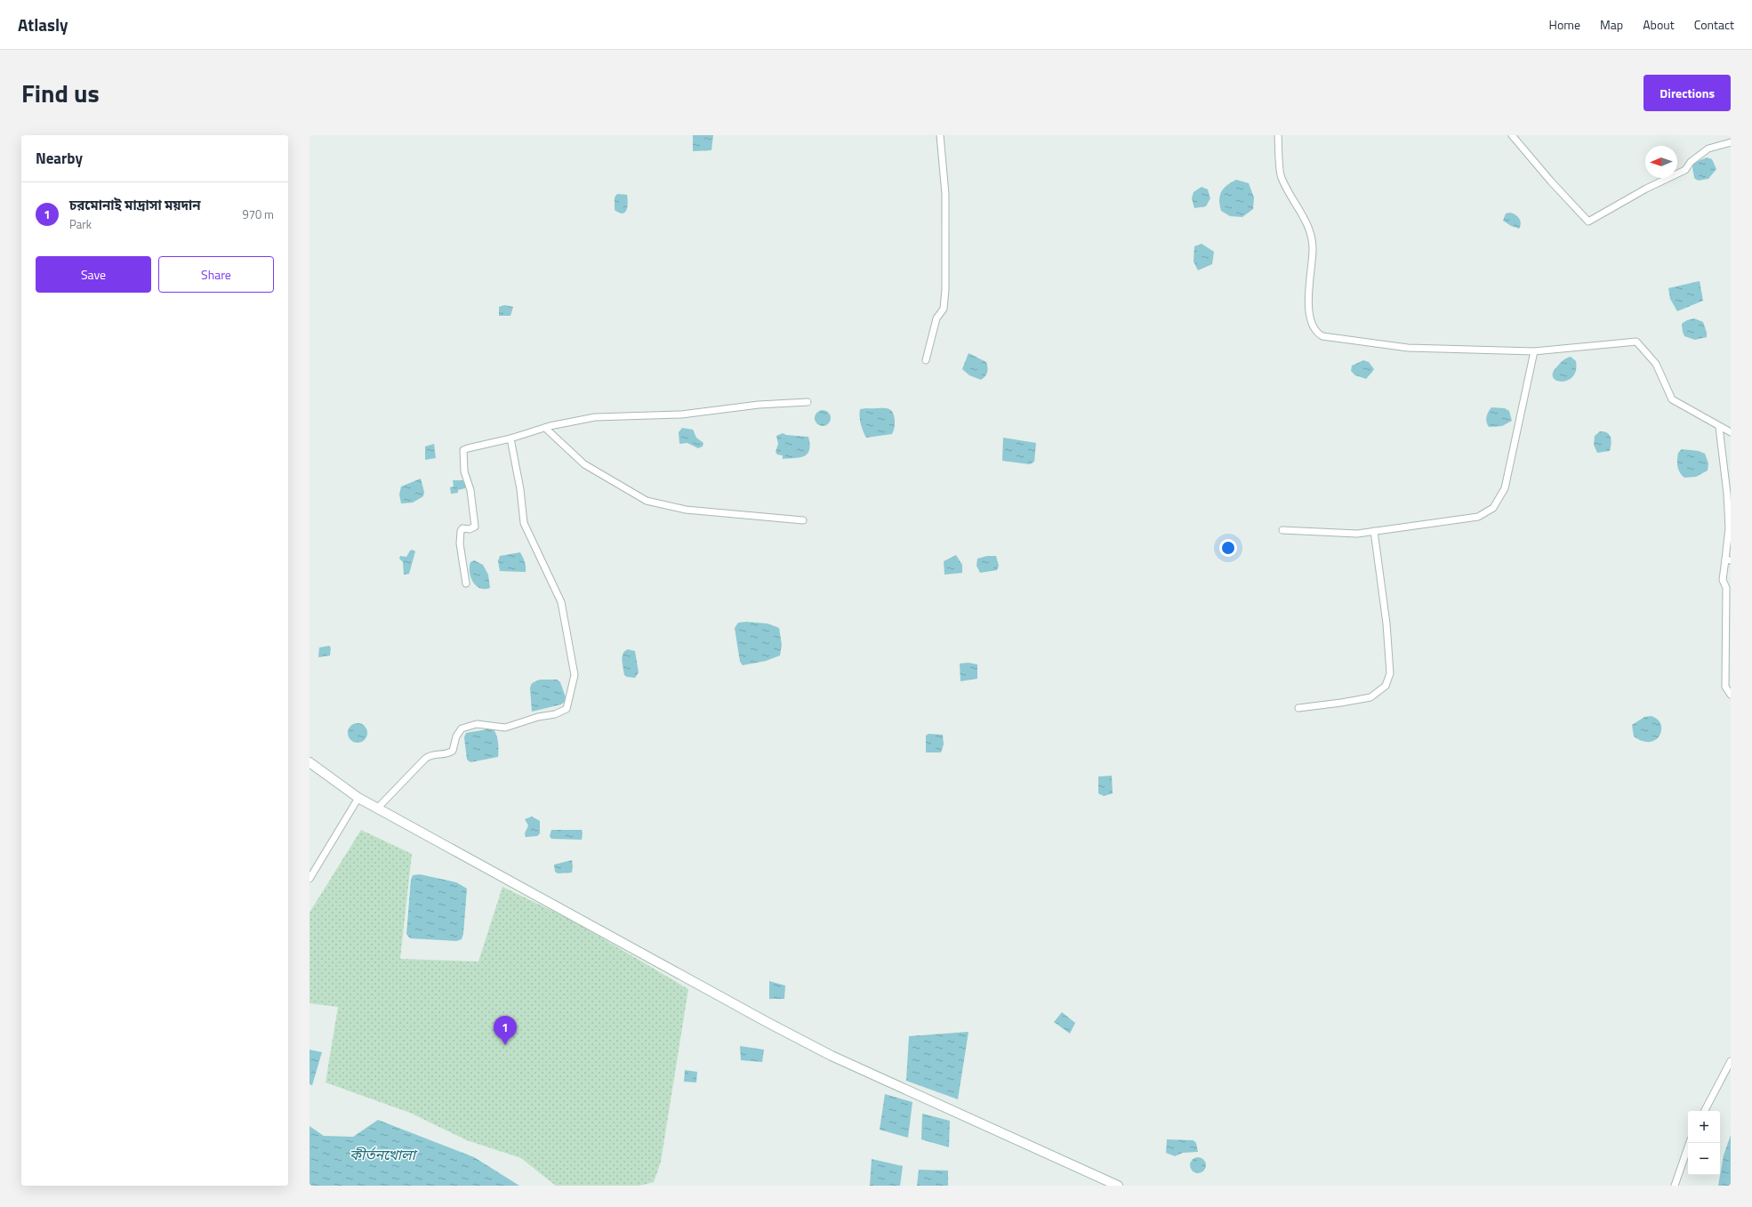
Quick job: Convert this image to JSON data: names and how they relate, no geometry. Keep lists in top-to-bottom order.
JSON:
{
  "water": ["কীর্তনখোলা"],
  "north": "left",
  "page": {
    "header": "Atlasly",
    "nav": [
      "Home",
      "Map",
      "About",
      "Contact"
    ],
    "title": "Find us",
    "buttons": [
      "Directions",
      ["Save", "Share"]
    ],
    "heading": "Nearby",
    "list": [
      {
        "mark": "1",
        "name": "চরমোনাই মাদ্রাসা ময়দান",
        "note": "Park",
        "value": "970 m"
      }
    ],
    "pins": "1",
    "map_buttons": ["+", "−"]
  }
}
